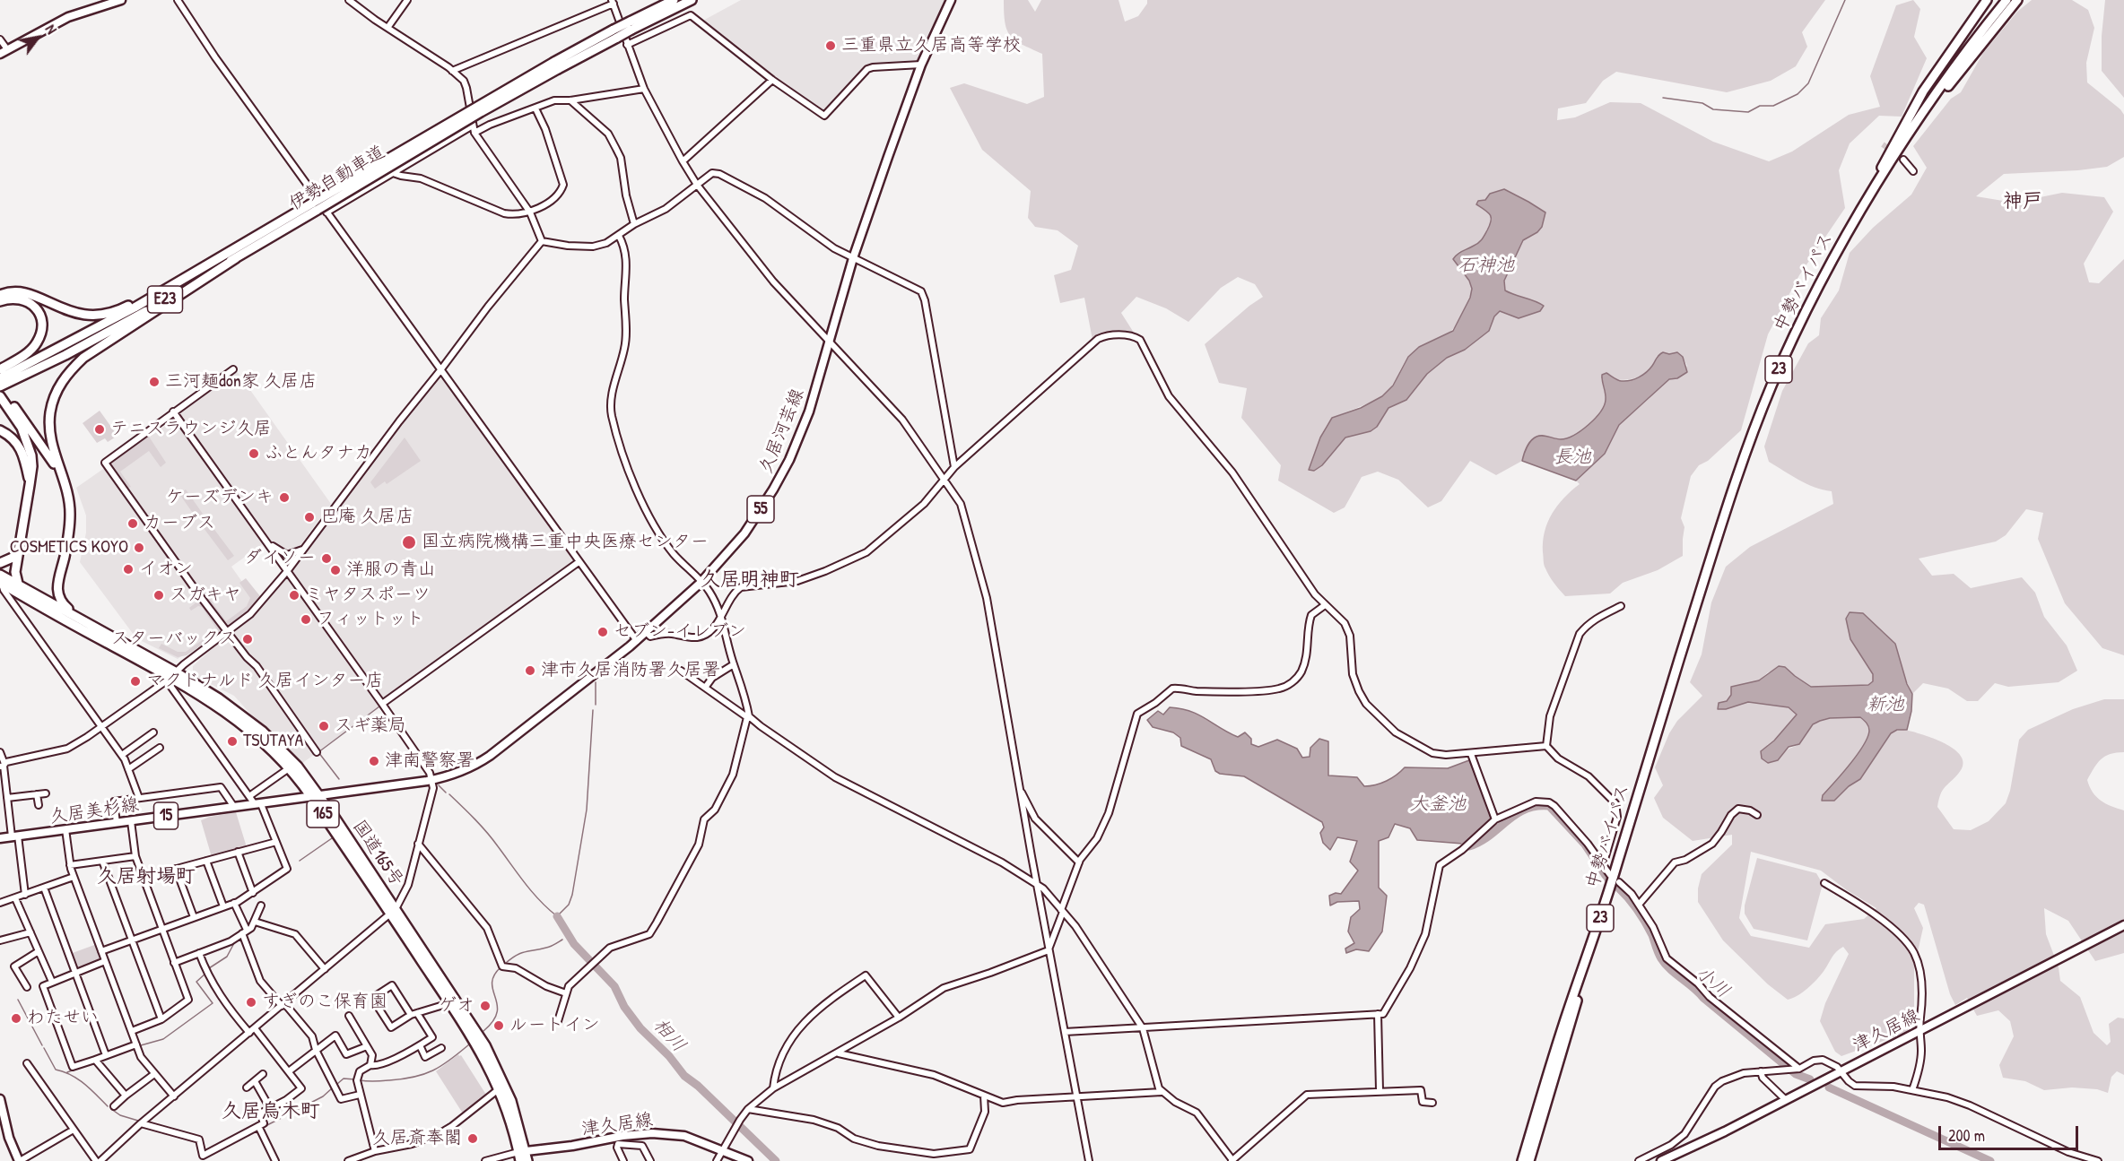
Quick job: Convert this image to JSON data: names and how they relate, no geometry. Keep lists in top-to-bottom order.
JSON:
{
  "streets": {
    "highway": [
      "伊勢自動車道",
      "中勢バイパス",
      "E23",
      "23",
      "165",
      "国道165号"
    ],
    "main road": [
      "久居河芸線",
      "55",
      "久居美杉線",
      "15",
      "津久居線"
    ]
  },
  "crossings": [
    ["久居河芸線", "久居美杉線"],
    ["久居河芸線", "国道165号"],
    ["久居美杉線", "国道165号"],
    ["国道165号", "津久居線"]
  ],
  "districts": [
    "神戸",
    "久居明神町",
    "久居射場町",
    "久居烏木町"
  ],
  "water": [
    "石神池",
    "長池",
    "新池",
    "大釜池",
    "小川",
    "相川"
  ],
  "places": [
    "三重県立久居高等学校",
    "三河麺don家 久居店",
    "テニスラウンジ久居",
    "ふとんタナカ",
    "ケーズデンキ",
    "巴庵 久居店",
    "カーブス",
    "国立病院機構三重中央医療センター",
    "COSMETICS KOYO",
    "ダイソー",
    "イオン",
    "洋服の青山",
    "スガキヤ",
    "ミヤタスポーツ",
    "フィットット",
    "セブン-イレブン",
    "スターバックス",
    "津市久居消防署久居署",
    "マクドナルド 久居インター店",
    "スギ薬局",
    "TSUTAYA",
    "津南警察署",
    "すぎのこ保育園",
    "ゲオ",
    "わたせい",
    "ルートイン",
    "久居斎奉閣"
  ],
  "scale_bar": "200 m",
  "north": "top right"
}
